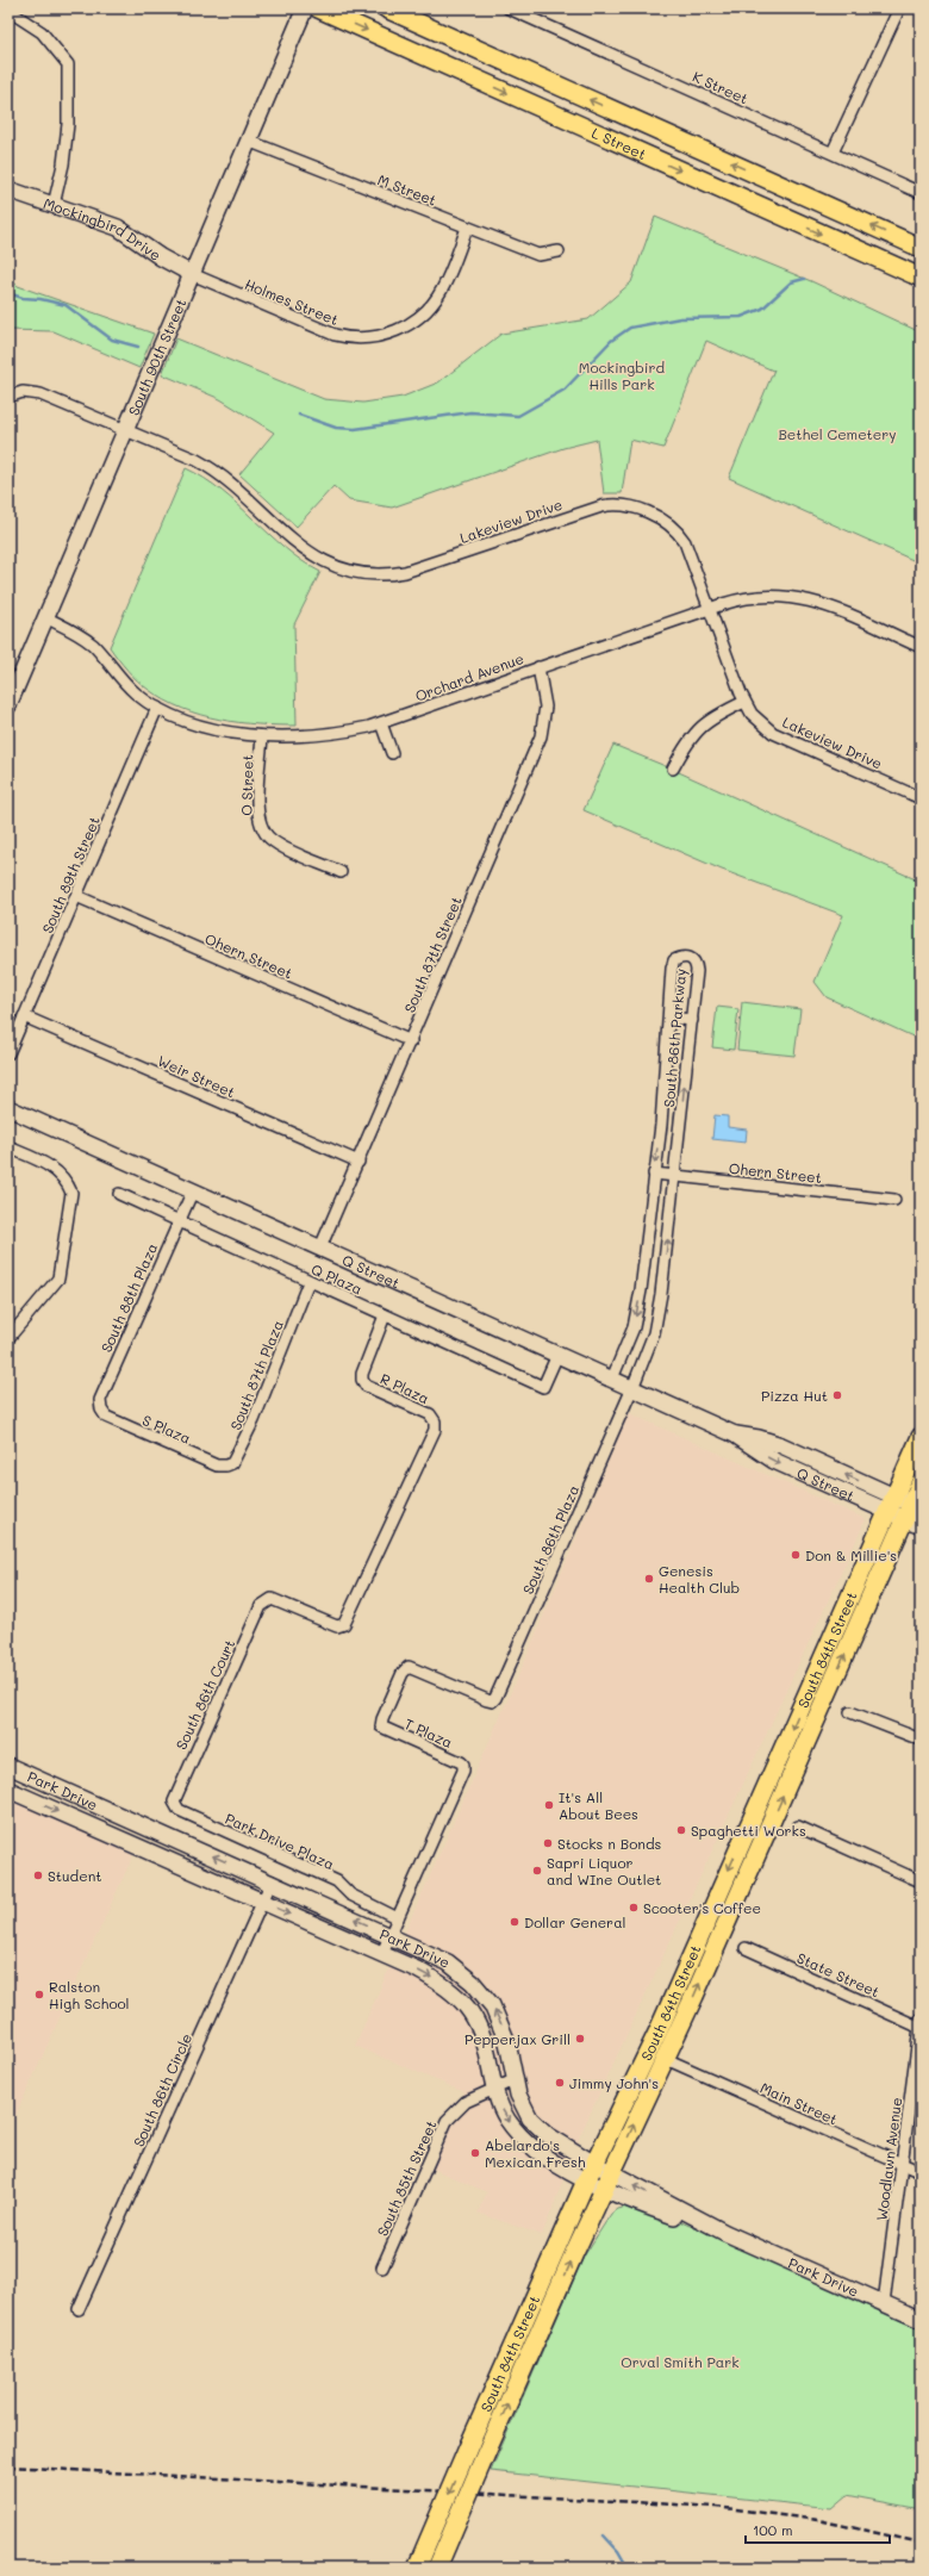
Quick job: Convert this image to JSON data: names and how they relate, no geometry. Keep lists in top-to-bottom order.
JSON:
{
  "streets": {
    "main road": ["L Street", "South 84th Street"],
    "street": [
      "K Street",
      "M Street",
      "Mockingbird Drive",
      "Holmes Street",
      "South 90th Street",
      "Lakeview Drive",
      "Orchard Avenue",
      "O Street",
      "South 89th Street",
      "South 87th Street",
      "Ohern Street",
      "South 86th Parkway",
      "Weir Street",
      "Q Street",
      "Q Plaza",
      "South 88th Plaza",
      "South 87th Plaza",
      "R Plaza",
      "S Plaza",
      "South 86th Plaza",
      "South 86th Court",
      "T Plaza",
      "Park Drive",
      "Park Drive Plaza",
      "State Street",
      "South 86th Circle",
      "Main Street",
      "Woodlawn Avenue",
      "South 85th Street"
    ]
  },
  "crossings": [
    ["M Street", "Holmes Street"],
    ["M Street", "South 90th Street"],
    ["Mockingbird Drive", "Holmes Street"],
    ["Mockingbird Drive", "South 90th Street"],
    ["Holmes Street", "South 90th Street"],
    ["South 90th Street", "Lakeview Drive"],
    ["South 90th Street", "Orchard Avenue"],
    ["Lakeview Drive", "Orchard Avenue"],
    ["Orchard Avenue", "O Street"],
    ["Orchard Avenue", "South 89th Street"],
    ["Orchard Avenue", "South 87th Street"],
    ["South 89th Street", "Ohern Street"],
    ["South 89th Street", "Weir Street"],
    ["South 87th Street", "Ohern Street"],
    ["South 87th Street", "Weir Street"],
    ["South 87th Street", "Q Street"],
    ["Ohern Street", "South 86th Parkway"],
    ["South 86th Parkway", "Q Street"],
    ["South 86th Parkway", "South 86th Plaza"],
    ["Q Street", "Q Plaza"],
    ["Q Street", "South 88th Plaza"],
    ["Q Street", "South 86th Plaza"],
    ["Q Street", "South 84th Street"],
    ["Q Plaza", "South 88th Plaza"],
    ["Q Plaza", "South 87th Plaza"],
    ["Q Plaza", "R Plaza"],
    ["South 88th Plaza", "S Plaza"],
    ["South 87th Plaza", "S Plaza"],
    ["R Plaza", "South 86th Court"],
    ["South 86th Plaza", "T Plaza"],
    ["South 84th Street", "Park Drive"],
    ["South 84th Street", "Main Street"],
    ["South 86th Court", "Park Drive Plaza"],
    ["T Plaza", "Park Drive Plaza"],
    ["Park Drive", "South 86th Circle"],
    ["Park Drive", "Woodlawn Avenue"],
    ["Park Drive", "South 85th Street"],
    ["State Street", "Woodlawn Avenue"],
    ["Main Street", "Woodlawn Avenue"]
  ],
  "parks": ["Mockingbird Hills Park", "Bethel Cemetery", "Orval Smith Park"],
  "places": [
    "Pizza Hut",
    "Don & Millie's",
    "Genesis Health Club",
    "It's All About Bees",
    "Spaghetti Works",
    "Stocks n Bonds",
    "Sapri Liquor and WIne Outlet",
    "Student",
    "Scooter's Coffee",
    "Dollar General",
    "Ralston High School",
    "Pepperjax Grill",
    "Jimmy John's",
    "Abelardo's Mexican Fresh"
  ],
  "scale_bar": "100 m"
}
